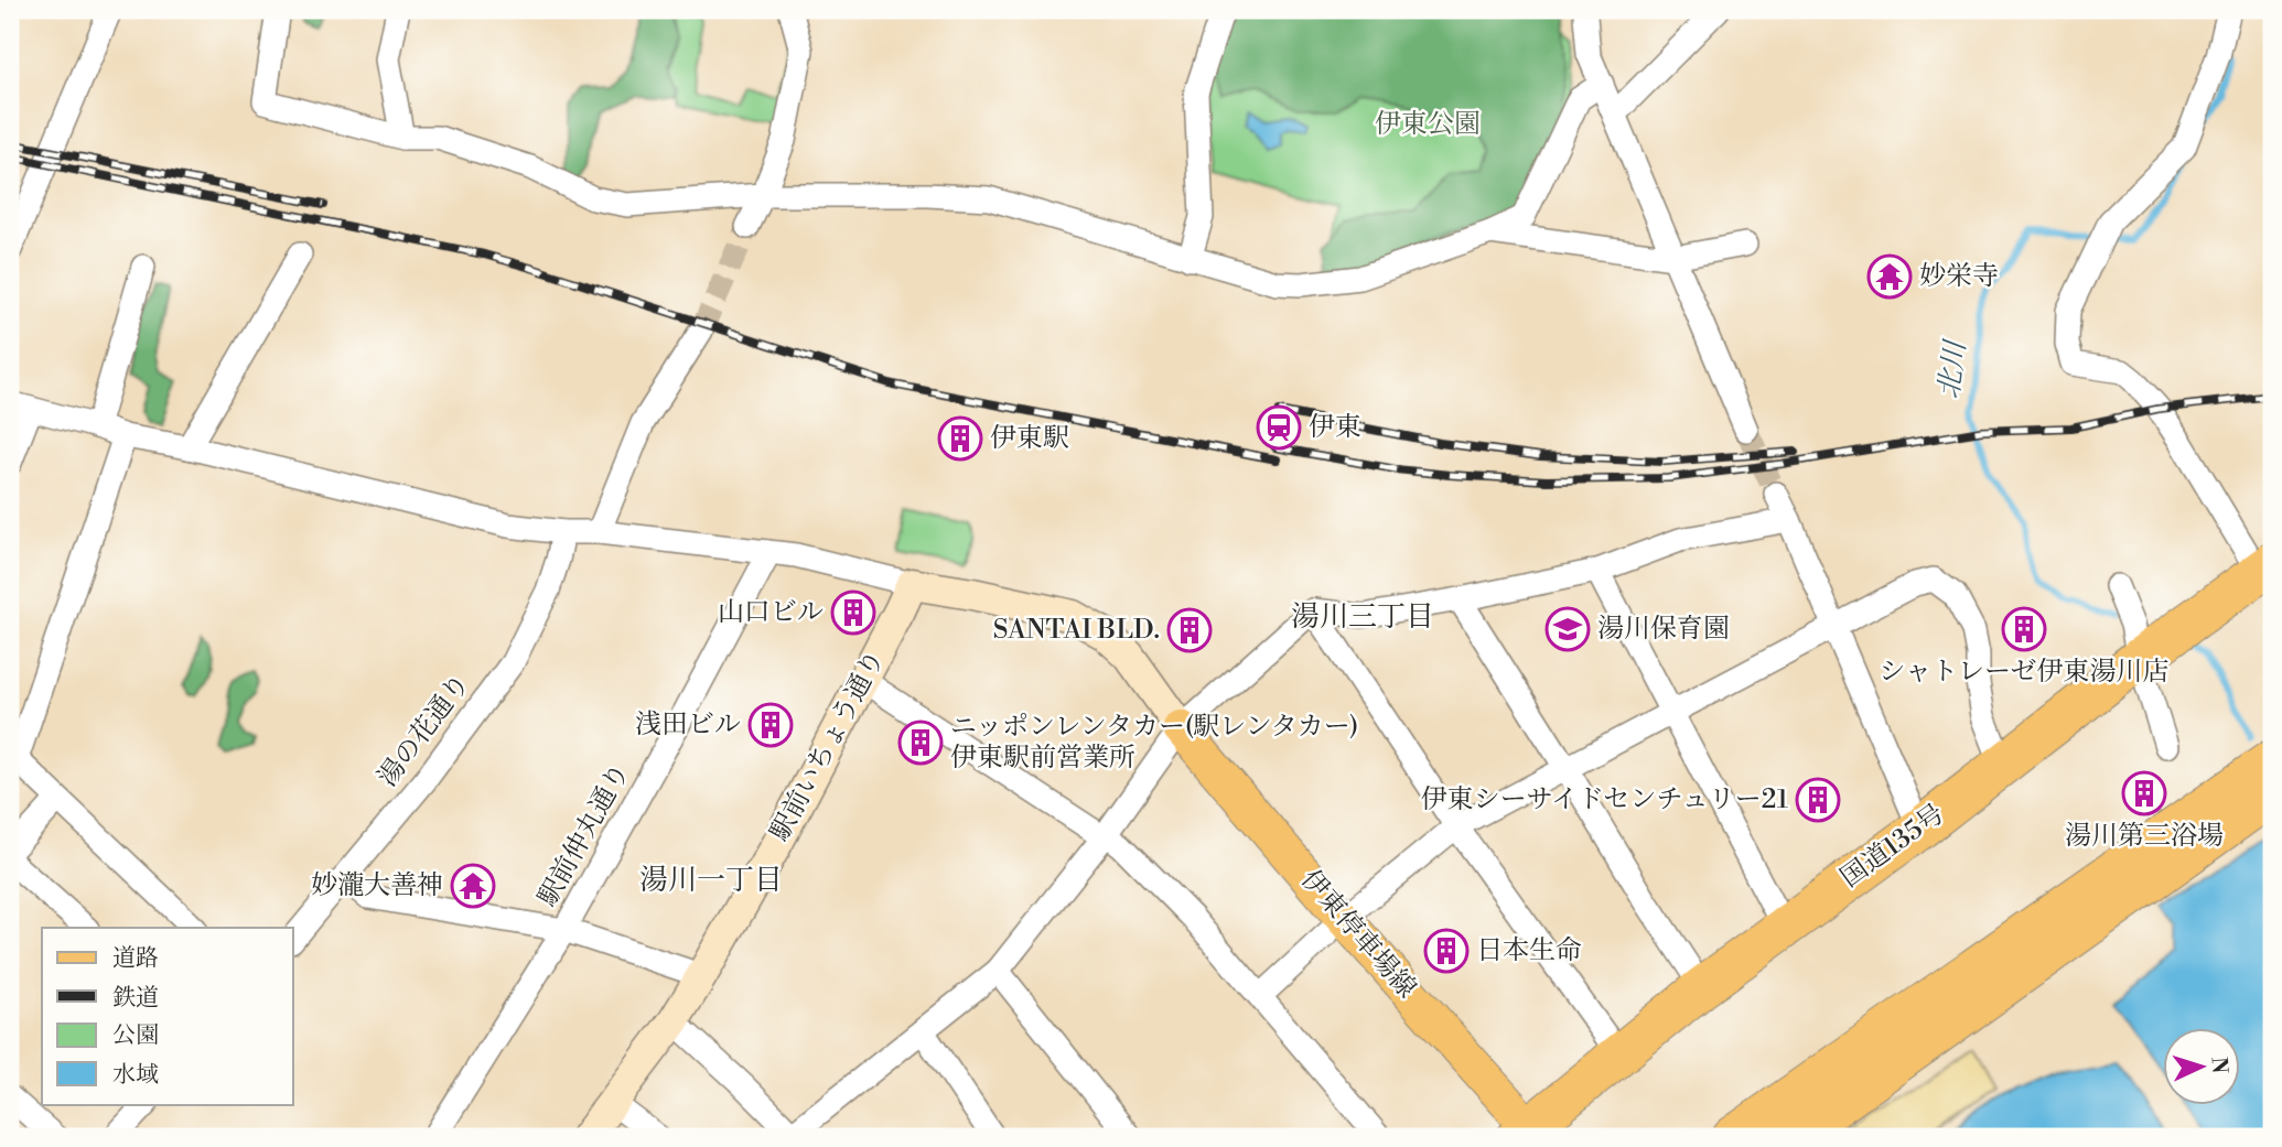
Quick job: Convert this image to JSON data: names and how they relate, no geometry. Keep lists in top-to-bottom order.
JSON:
{
  "streets": {
    "highway": ["国道135号"],
    "main road": ["伊東停車場線"],
    "street": ["湯の花通り", "駅前いちょう通り", "駅前仲丸通り"]
  },
  "crossings": [
    ["国道135号", "伊東停車場線"]
  ],
  "districts": ["湯川三丁目", "湯川一丁目"],
  "water": ["北川"],
  "parks": ["伊東公園"],
  "places": {
    "temple": ["妙栄寺", "妙瀧大善神"],
    "station": ["伊東"],
    "building": [
      "伊東駅",
      "山口ビル",
      "シャトレーゼ伊東湯川店",
      "SANTAI BLD.",
      "浅田ビル",
      "ニッポンレンタカー(駅レンタカー) 伊東駅前営業所",
      "湯川第三浴場",
      "伊東シーサイドセンチュリー21",
      "日本生命"
    ],
    "school or university": ["湯川保育園"]
  },
  "legend": [
    "道路",
    "鉄道",
    "公園",
    "水域"
  ],
  "north": "right"
}
